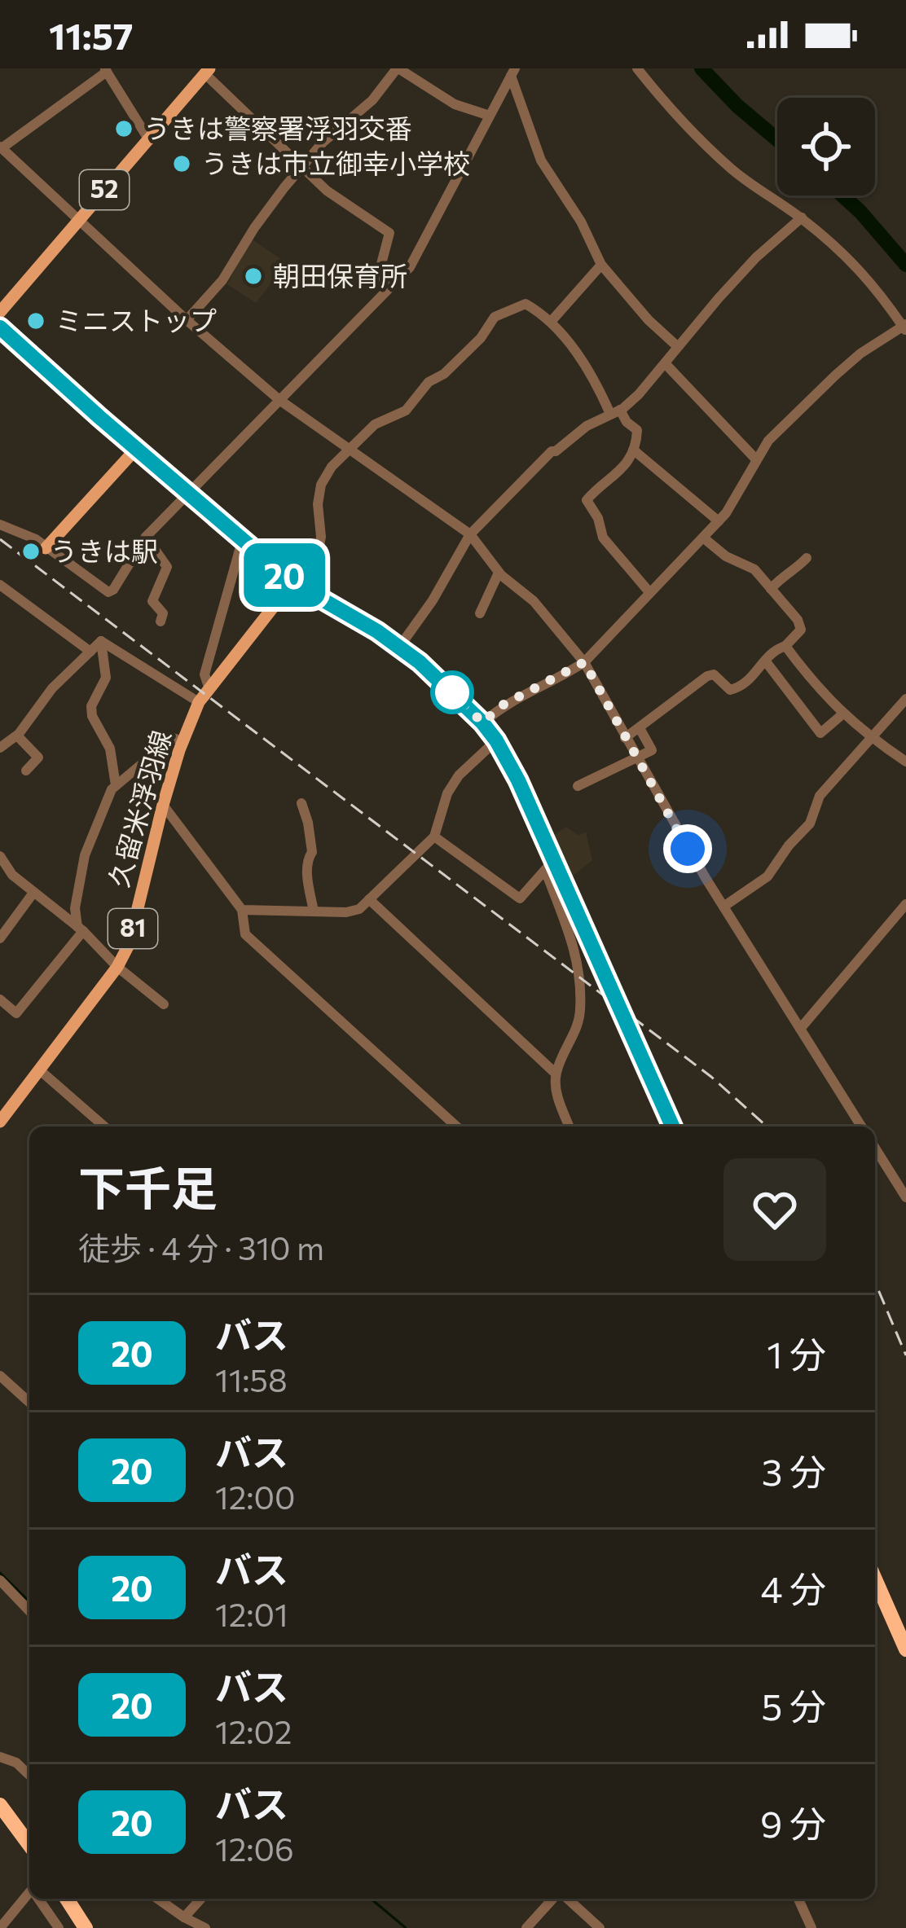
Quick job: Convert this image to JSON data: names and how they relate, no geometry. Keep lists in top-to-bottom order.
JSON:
{
  "streets": {
    "main road": ["52", "久留米浮羽線", "81"]
  },
  "crossings": [
    ["久留米浮羽線", "81"]
  ],
  "places": [
    "うきは警察署浮羽交番",
    "うきは市立御幸小学校",
    "朝田保育所",
    "ミニストップ",
    "うきは駅"
  ],
  "lines": ["bus line 20"],
  "page": {
    "status": "11:57",
    "on_map": "20",
    "heading": ["下千足", "徒歩 · 4 分 · 310 m"],
    "list": [
      {
        "mark": "20",
        "name": "バス",
        "note": "11:58",
        "value": "1 分"
      },
      {
        "mark": "20",
        "name": "バス",
        "note": "12:00",
        "value": "3 分"
      },
      {
        "mark": "20",
        "name": "バス",
        "note": "12:01",
        "value": "4 分"
      },
      {
        "mark": "20",
        "name": "バス",
        "note": "12:02",
        "value": "5 分"
      },
      {
        "mark": "20",
        "name": "バス",
        "note": "12:06",
        "value": "9 分"
      }
    ]
  }
}
